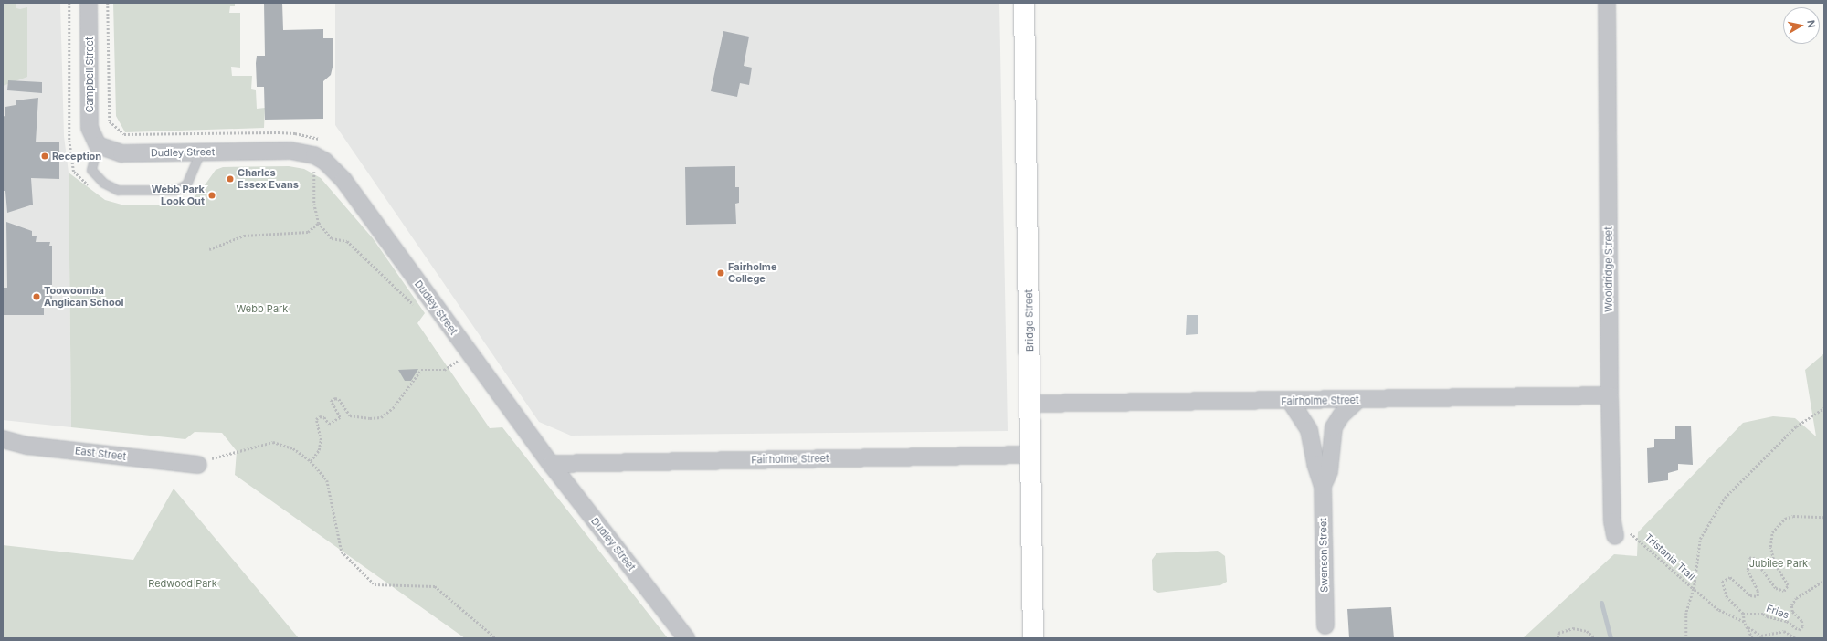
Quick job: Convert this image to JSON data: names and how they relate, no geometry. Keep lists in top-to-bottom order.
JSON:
{
  "streets": {
    "street": [
      "Campbell Street",
      "Dudley Street",
      "Wooldridge Street",
      "Bridge Street",
      "Fairholme Street",
      "East Street",
      "Swenson Street"
    ],
    "path": ["Tristania Trail", "Fries"]
  },
  "crossings": [
    ["Campbell Street", "Dudley Street"],
    ["Dudley Street", "Fairholme Street"],
    ["Wooldridge Street", "Fairholme Street"],
    ["Wooldridge Street", "Tristania Trail"],
    ["Bridge Street", "Fairholme Street"],
    ["Fairholme Street", "Swenson Street"]
  ],
  "parks": ["Webb Park", "Jubilee Park", "Redwood Park"],
  "places": [
    "Reception",
    "Charles Essex Evans",
    "Webb Park Look Out",
    "Fairholme College",
    "Toowoomba Anglican School"
  ],
  "north": "right"
}
